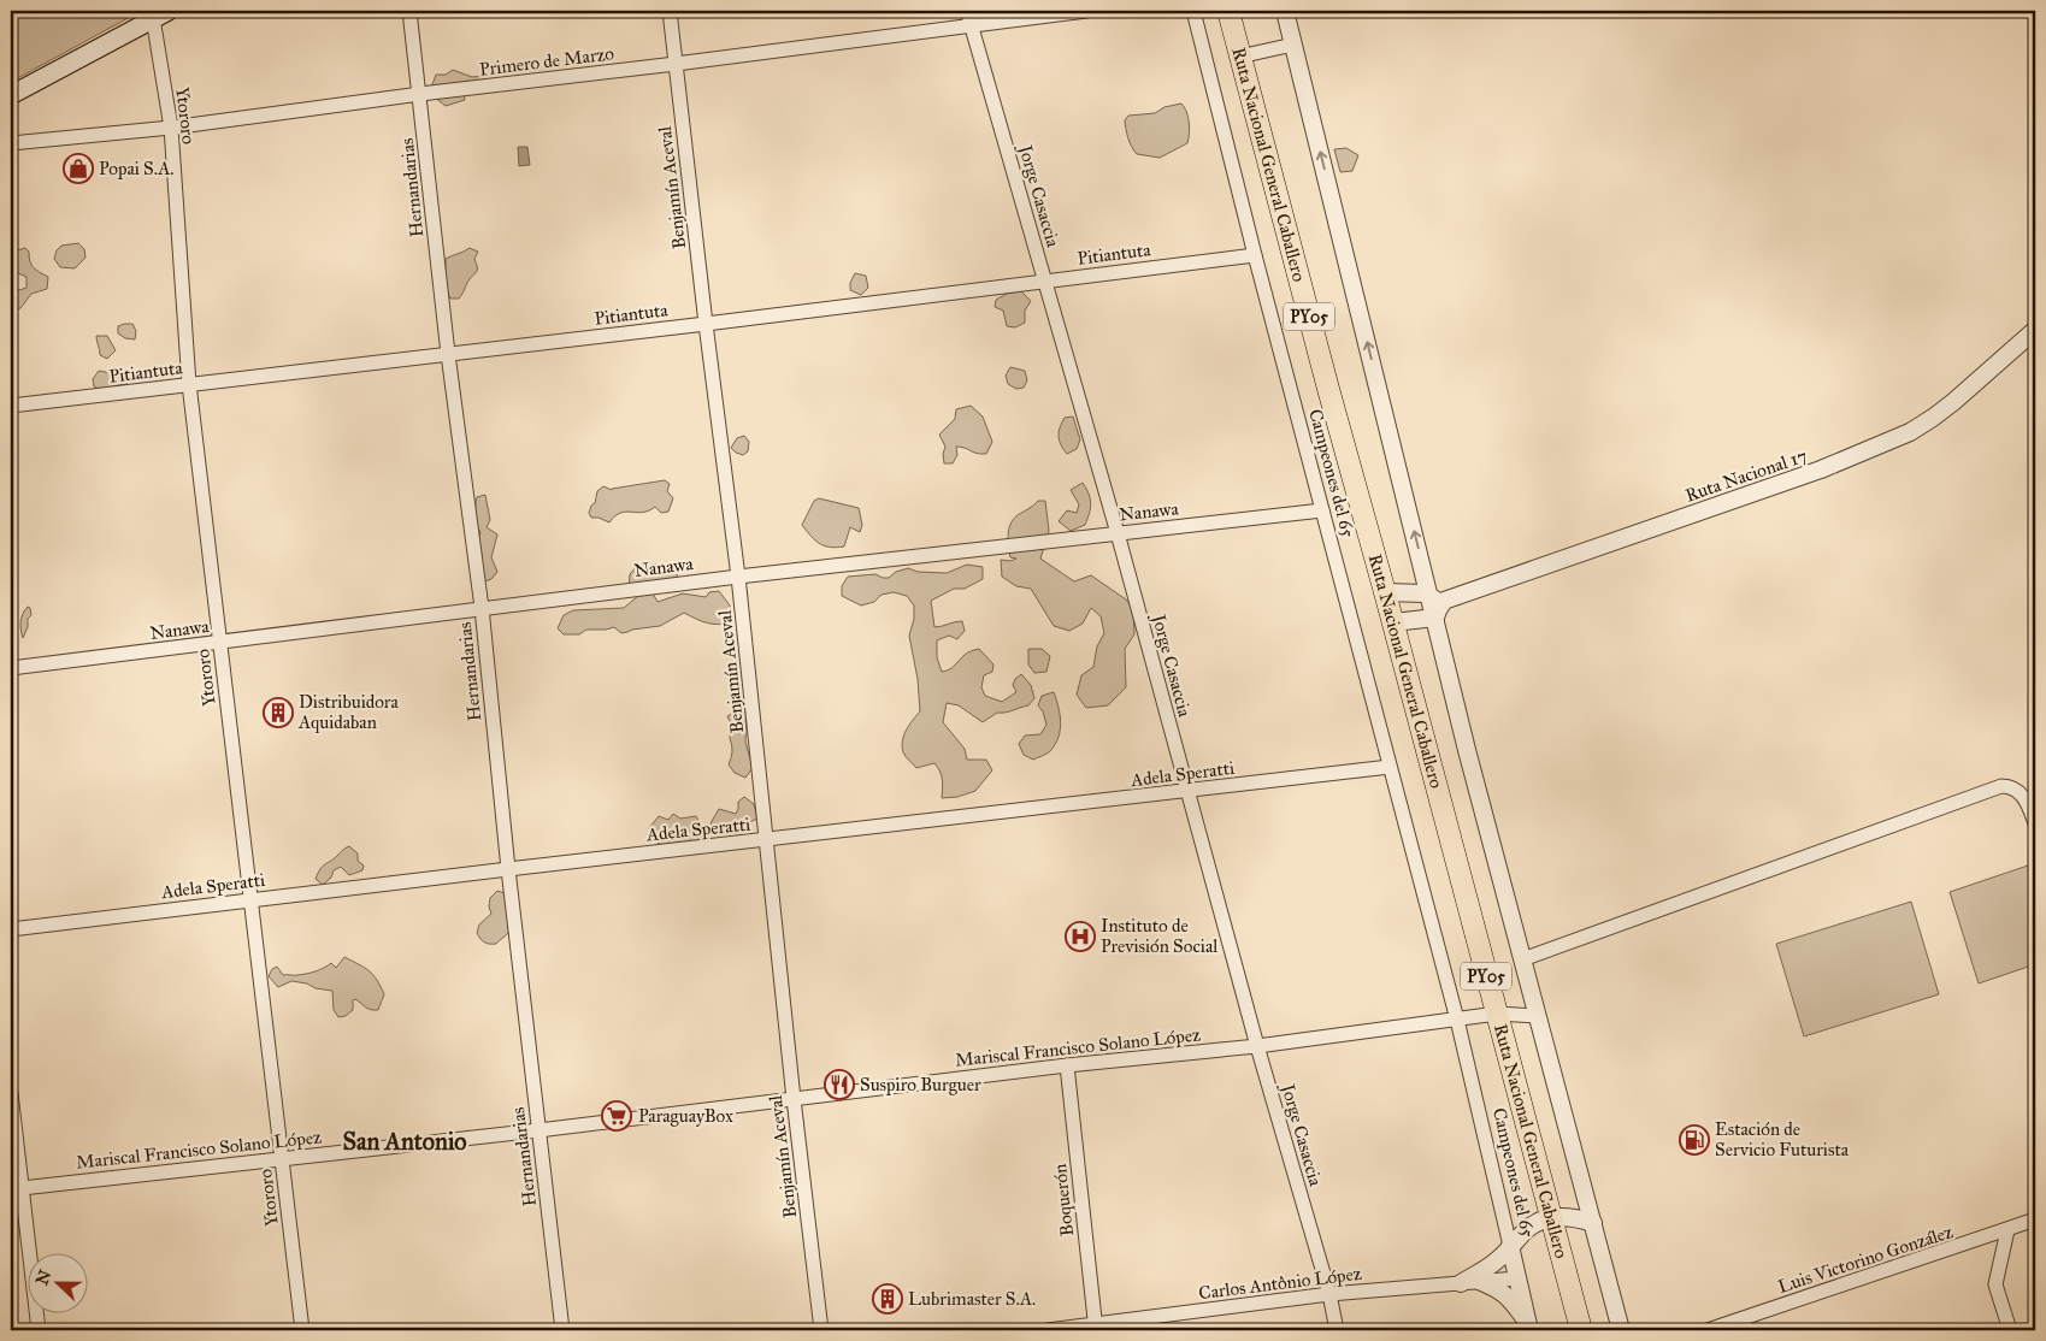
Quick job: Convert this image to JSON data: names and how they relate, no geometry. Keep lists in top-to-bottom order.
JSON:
{
  "streets": {
    "highway": ["Ruta Nacional General Caballero", "PY05"],
    "street": [
      "Primero de Marzo",
      "Ytororo",
      "Hernandarias",
      "Benjamín Aceval",
      "Jorge Casaccia",
      "Pitiantuta",
      "Campeones del 65",
      "Ruta Nacional 17",
      "Nanawa",
      "Adela Speratti",
      "Mariscal Francisco Solano López",
      "Boquerón",
      "Luis Victorino González",
      "Carlos Antônio López"
    ]
  },
  "crossings": [
    ["Primero de Marzo", "Ytororo"],
    ["Primero de Marzo", "Hernandarias"],
    ["Primero de Marzo", "Benjamín Aceval"],
    ["Primero de Marzo", "Jorge Casaccia"],
    ["Ytororo", "Pitiantuta"],
    ["Ytororo", "Nanawa"],
    ["Ytororo", "Adela Speratti"],
    ["Ytororo", "Mariscal Francisco Solano López"],
    ["Ruta Nacional General Caballero", "Ruta Nacional 17"],
    ["Ruta Nacional General Caballero", "Mariscal Francisco Solano López"],
    ["Hernandarias", "Pitiantuta"],
    ["Hernandarias", "Nanawa"],
    ["Hernandarias", "Adela Speratti"],
    ["Hernandarias", "Mariscal Francisco Solano López"],
    ["Benjamín Aceval", "Pitiantuta"],
    ["Benjamín Aceval", "Nanawa"],
    ["Benjamín Aceval", "Adela Speratti"],
    ["Benjamín Aceval", "Mariscal Francisco Solano López"],
    ["Jorge Casaccia", "Pitiantuta"],
    ["Jorge Casaccia", "Nanawa"],
    ["Jorge Casaccia", "Adela Speratti"],
    ["Jorge Casaccia", "Mariscal Francisco Solano López"],
    ["Jorge Casaccia", "Carlos Antônio López"],
    ["Pitiantuta", "Campeones del 65"],
    ["Campeones del 65", "Nanawa"],
    ["Campeones del 65", "Adela Speratti"],
    ["Campeones del 65", "Mariscal Francisco Solano López"],
    ["Campeones del 65", "Carlos Antônio López"],
    ["Mariscal Francisco Solano López", "Boquerón"],
    ["Boquerón", "Carlos Antônio López"]
  ],
  "districts": ["San Antonio"],
  "places": {
    "shop": ["Popai S.A."],
    "building": ["Distribuidora Aquidaban", "Lubrimaster S.A."],
    "hospital": ["Instituto de Previsión Social"],
    "restaurant": ["Suspiro Burguer"],
    "supermarket": ["ParaguayBox"],
    "fuel station": ["Estación de Servicio Futurista"]
  },
  "north": "left"
}
